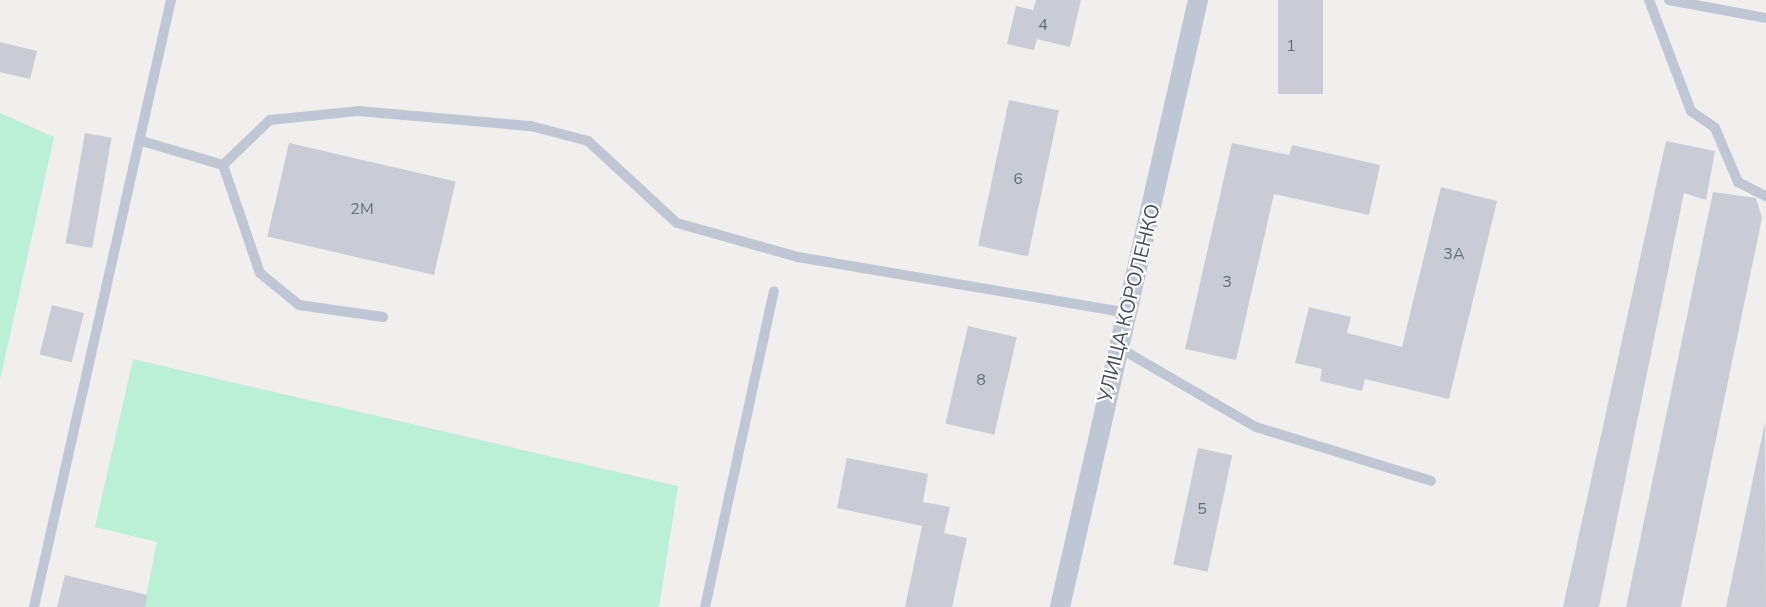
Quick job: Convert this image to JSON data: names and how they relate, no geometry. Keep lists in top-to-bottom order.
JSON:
{
  "streets": {
    "street": ["УЛИЦА КОРОЛЕНКО"]
  },
  "house_numbers": [
    "4",
    "1",
    "6",
    "2М",
    "3А",
    "3",
    "8",
    "5"
  ]
}
